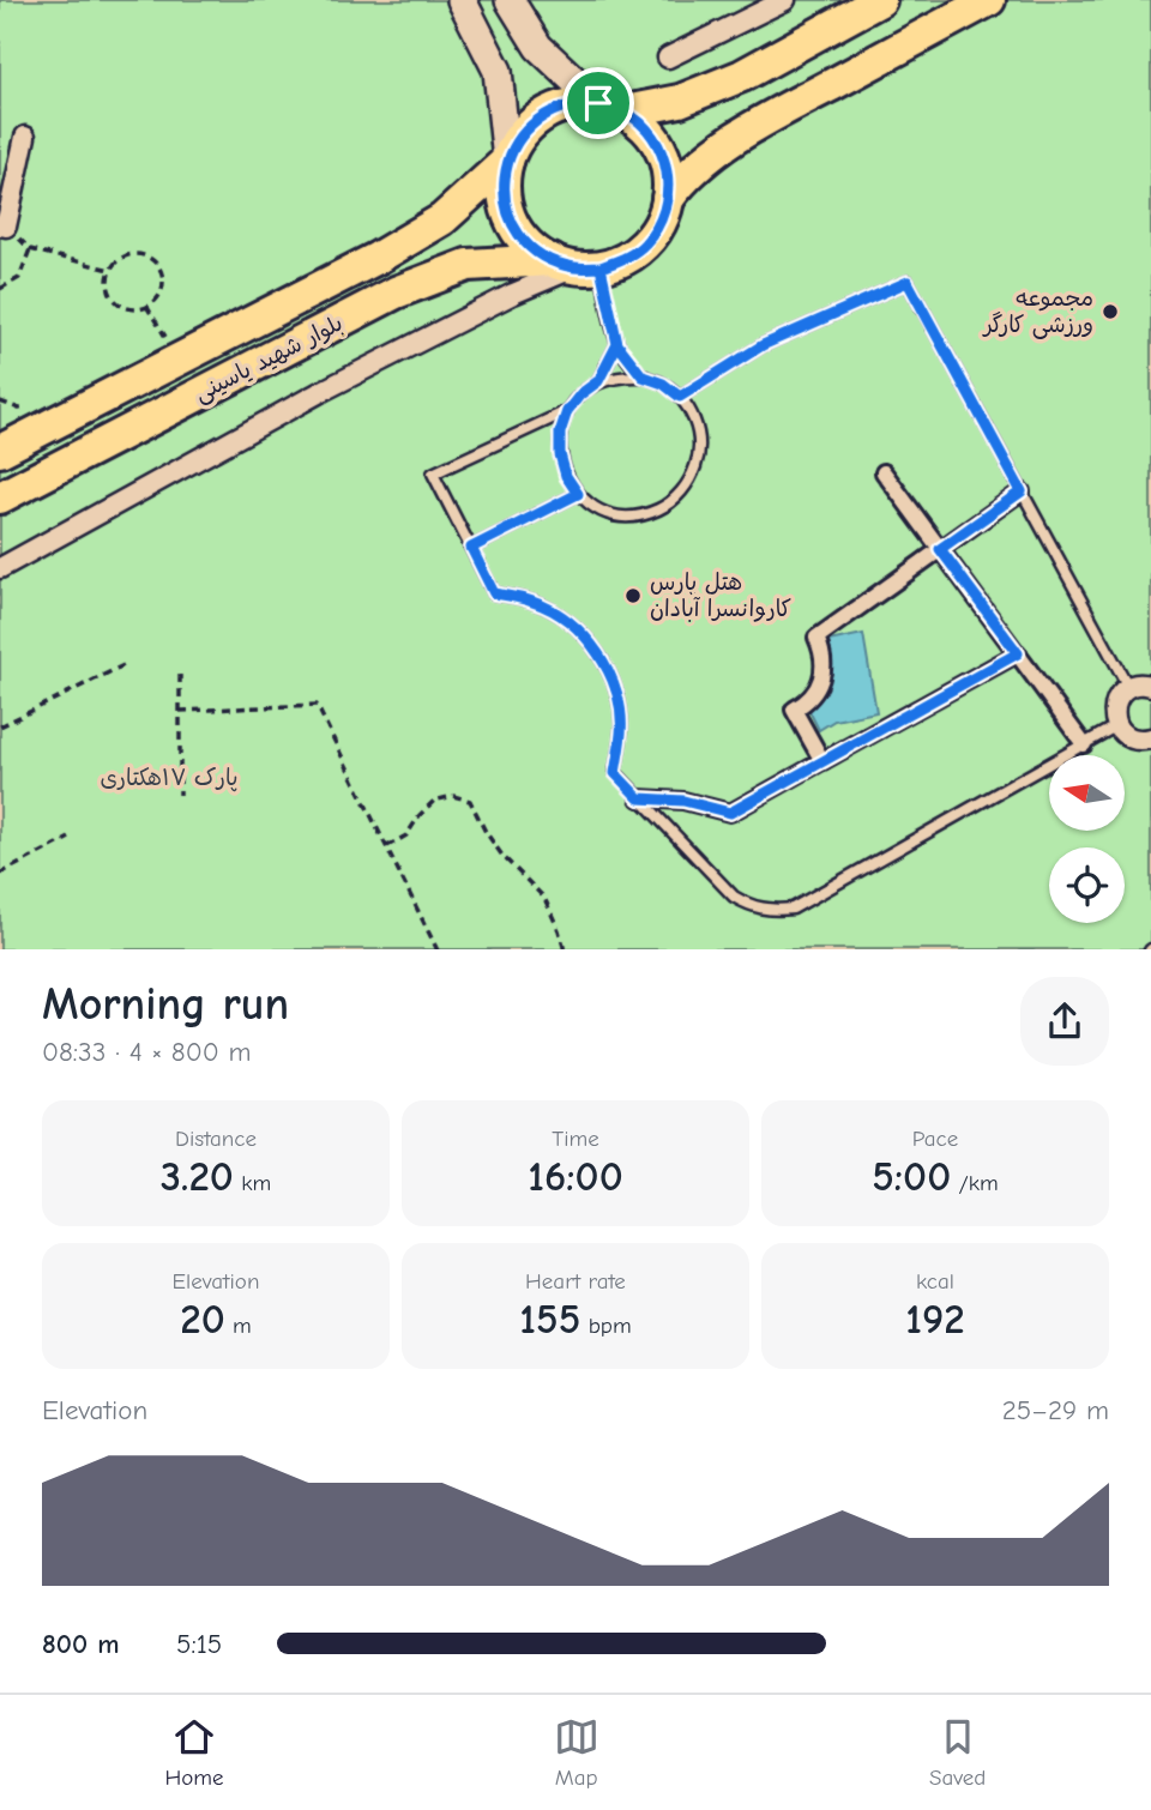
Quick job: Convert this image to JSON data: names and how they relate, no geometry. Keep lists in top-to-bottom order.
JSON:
{
  "streets": {
    "main road": ["بلوار شهید یاسینی"]
  },
  "parks": ["پارک ۱۷هکتاری"],
  "places": ["مجموعه ورزشی کارگر", "هتل پارس کاروانسرا آبادان"],
  "north": "left",
  "page": {
    "heading": ["Morning run", "08:33 · 4 × 800 m"],
    "stats": [
      ["Distance", "3.20 km"],
      ["Time", "16:00"],
      ["Pace", "5:00 /km"],
      ["Elevation", "20 m"],
      ["Heart rate", "155 bpm"],
      ["kcal", "192"]
    ],
    "chart": ["Elevation", "25–29 m"],
    "list": [
      {
        "name": "800 m",
        "note": "5:15"
      }
    ],
    "tabs": ["Home", "Map", "Saved"]
  }
}
